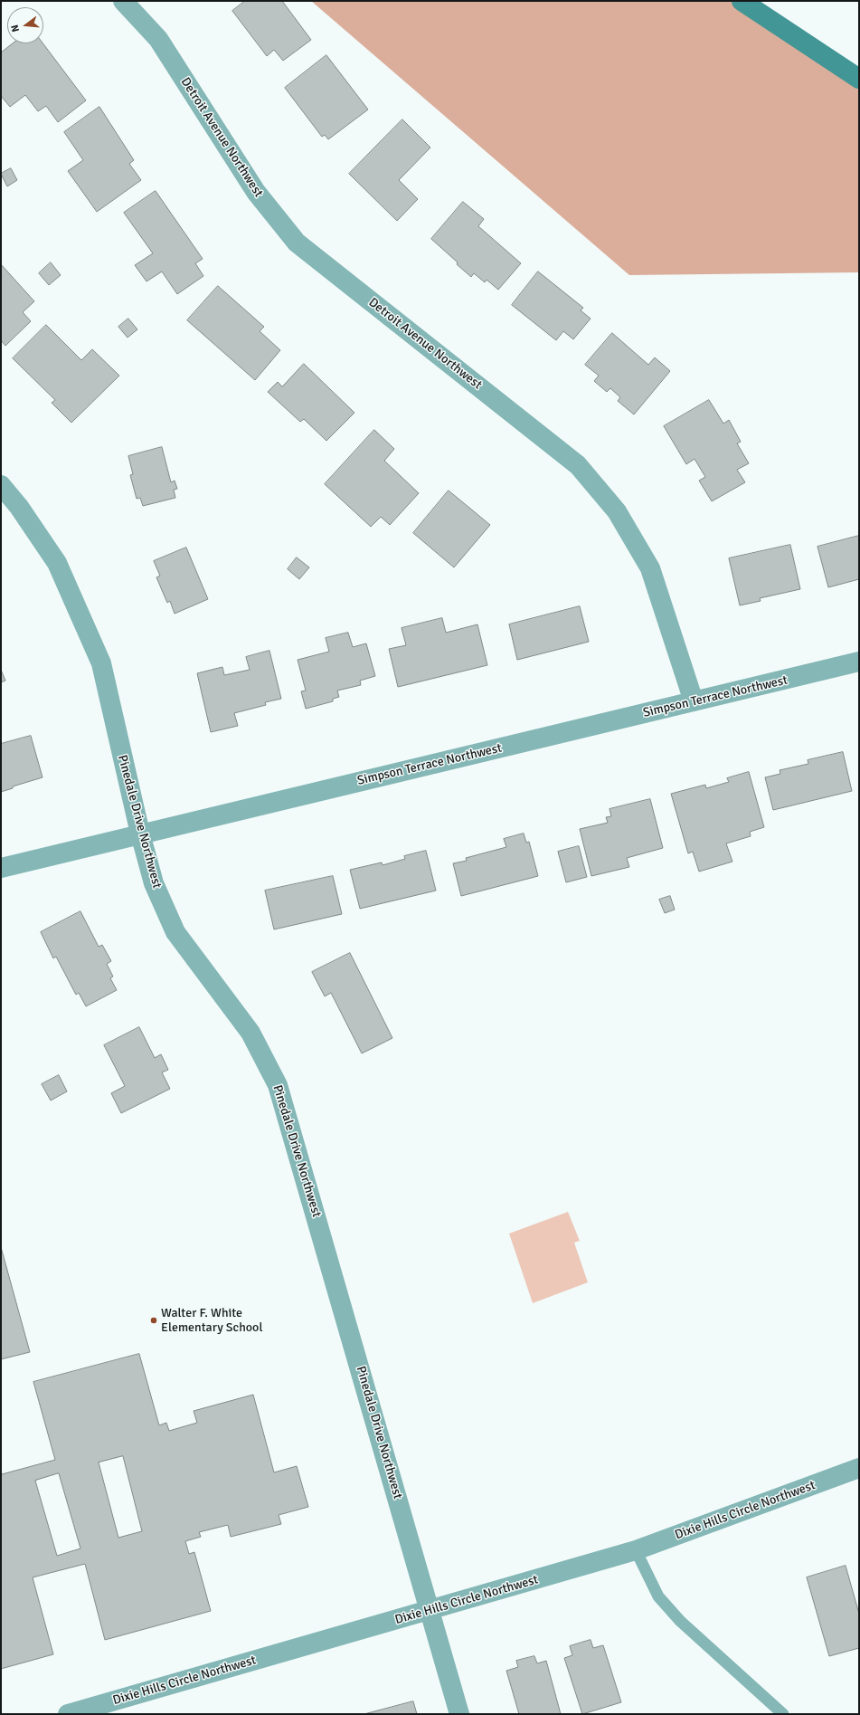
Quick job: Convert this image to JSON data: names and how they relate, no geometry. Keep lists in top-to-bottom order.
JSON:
{
  "streets": {
    "street": [
      "Detroit Avenue Northwest",
      "Simpson Terrace Northwest",
      "Pinedale Drive Northwest",
      "Dixie Hills Circle Northwest"
    ]
  },
  "crossings": [
    ["Detroit Avenue Northwest", "Simpson Terrace Northwest"],
    ["Simpson Terrace Northwest", "Pinedale Drive Northwest"],
    ["Pinedale Drive Northwest", "Dixie Hills Circle Northwest"]
  ],
  "places": ["Walter F. White Elementary School"],
  "north": "left"
}
